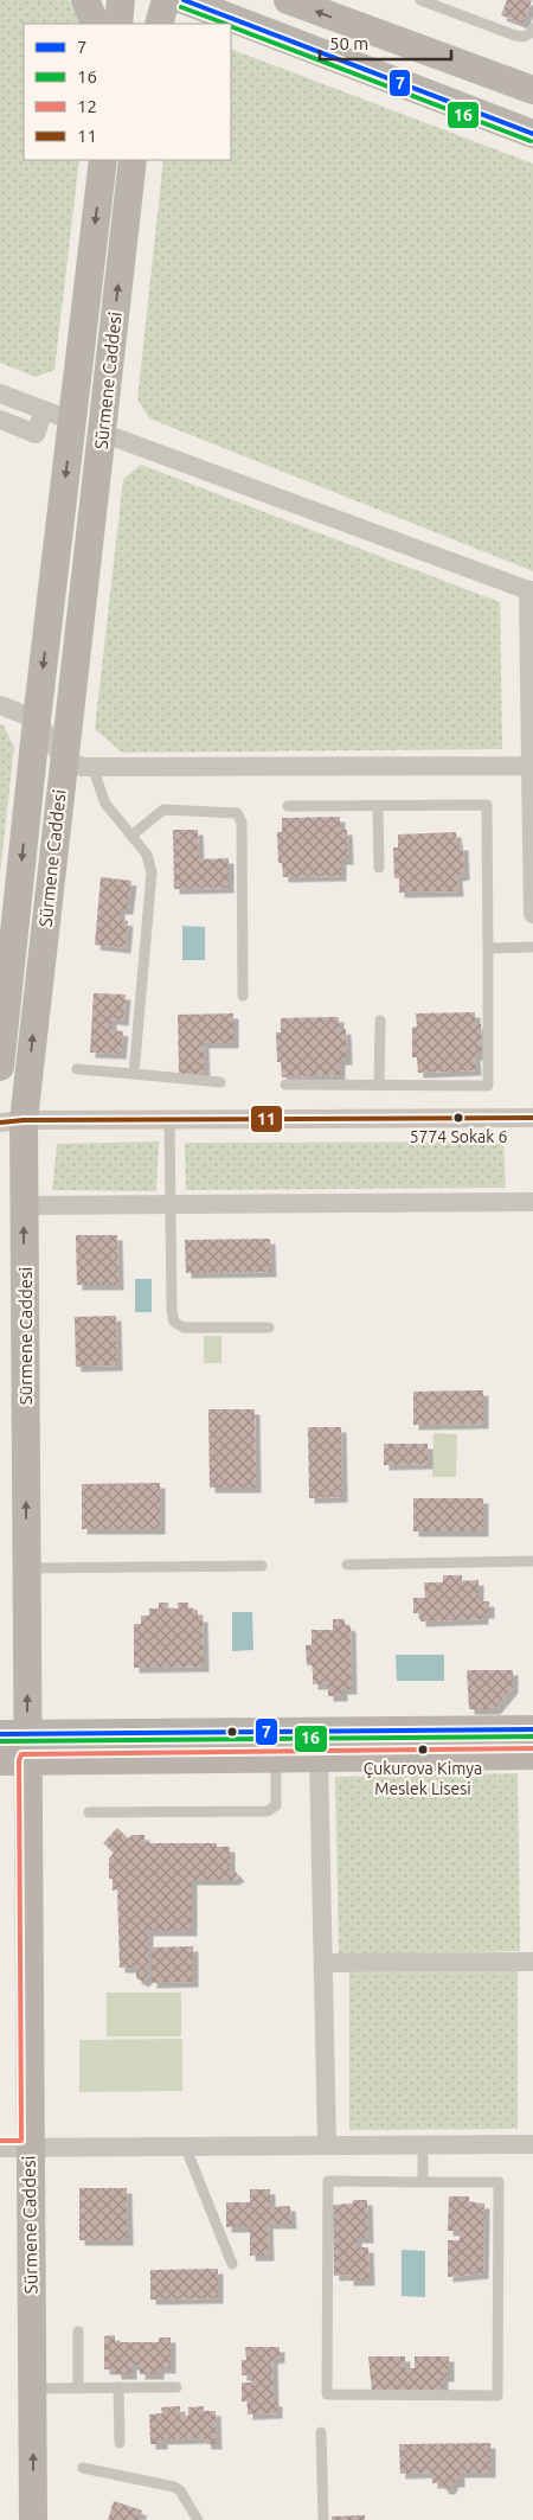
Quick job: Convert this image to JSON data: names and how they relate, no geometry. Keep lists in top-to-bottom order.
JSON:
{
  "streets": {
    "street": ["Sürmene Caddesi"]
  },
  "places": ["5774 Sokak 6", "Çukurova Kimya Meslek Lisesi"],
  "lines": [
    "transit line 7",
    "transit line 16",
    "transit line 11",
    "transit line 12"
  ],
  "legend": [
    "7",
    "16",
    "12",
    "11"
  ],
  "scale_bar": "50 m"
}
